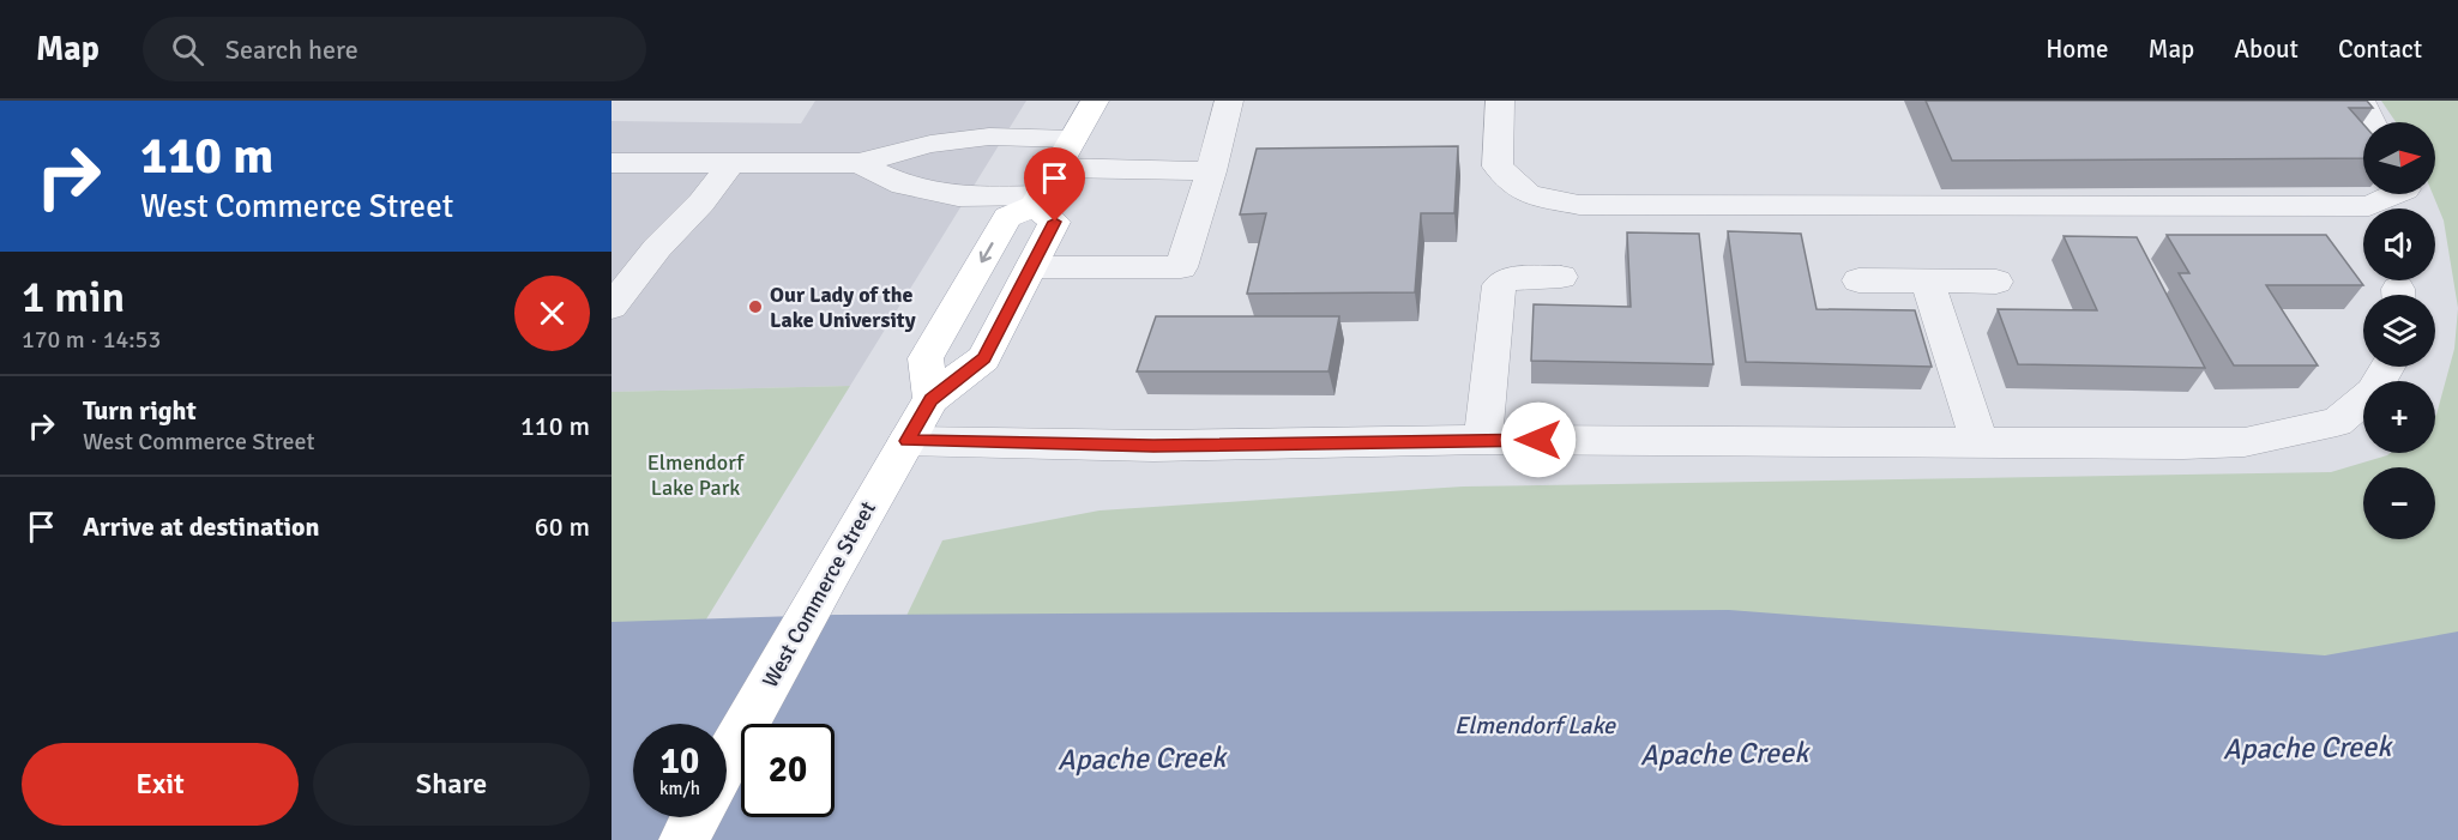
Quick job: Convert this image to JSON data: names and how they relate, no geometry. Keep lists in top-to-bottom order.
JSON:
{
  "streets": {
    "main road": ["West Commerce Street"]
  },
  "water": ["Elmendorf Lake", "Apache Creek"],
  "parks": ["Elmendorf Lake Park"],
  "places": ["Our Lady of the Lake University"],
  "north": "right",
  "page": {
    "header": "Map",
    "search": "Search here",
    "nav": [
      "Home",
      "Map",
      "About",
      "Contact"
    ],
    "turn": ["110 m", "West Commerce Street"],
    "map_buttons": ["+", "−"],
    "heading": ["1 min", "170 m · 14:53"],
    "list": [
      {
        "name": "Turn right",
        "note": "West Commerce Street",
        "value": "110 m"
      },
      {
        "name": "Arrive at destination",
        "value": "60 m"
      }
    ],
    "speed": "10 km/h",
    "limit": "20",
    "buttons": ["Exit", "Share"]
  }
}
